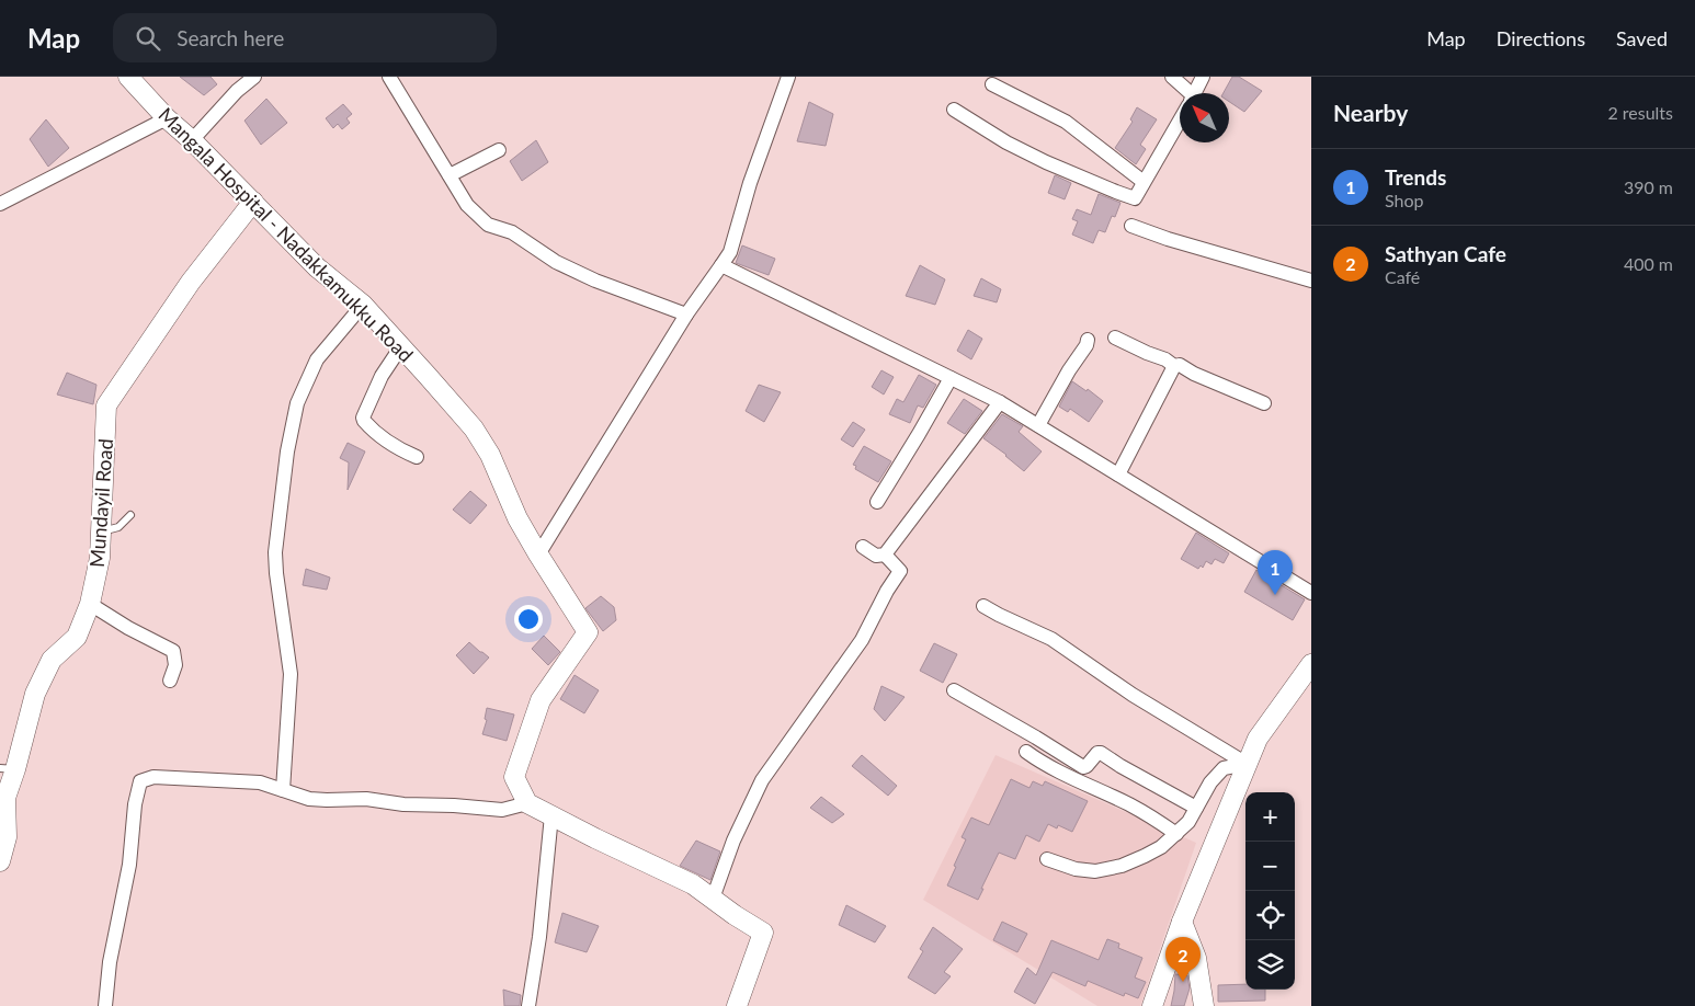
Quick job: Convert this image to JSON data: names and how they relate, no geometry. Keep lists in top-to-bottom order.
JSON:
{
  "streets": {
    "main road": ["Mangala Hospital - Nadakkamukku Road", "Mundayil Road"]
  },
  "crossings": [
    ["Mangala Hospital - Nadakkamukku Road", "Mundayil Road"]
  ],
  "north": "top left",
  "page": {
    "header": "Map",
    "search": "Search here",
    "nav": ["Map", "Directions", "Saved"],
    "heading": ["Nearby", "2 results"],
    "list": [
      {
        "mark": "1",
        "name": "Trends",
        "note": "Shop",
        "value": "390 m"
      },
      {
        "mark": "2",
        "name": "Sathyan Cafe",
        "note": "Café",
        "value": "400 m"
      }
    ],
    "pins": ["1", "2"],
    "map_buttons": ["+", "−"]
  }
}
